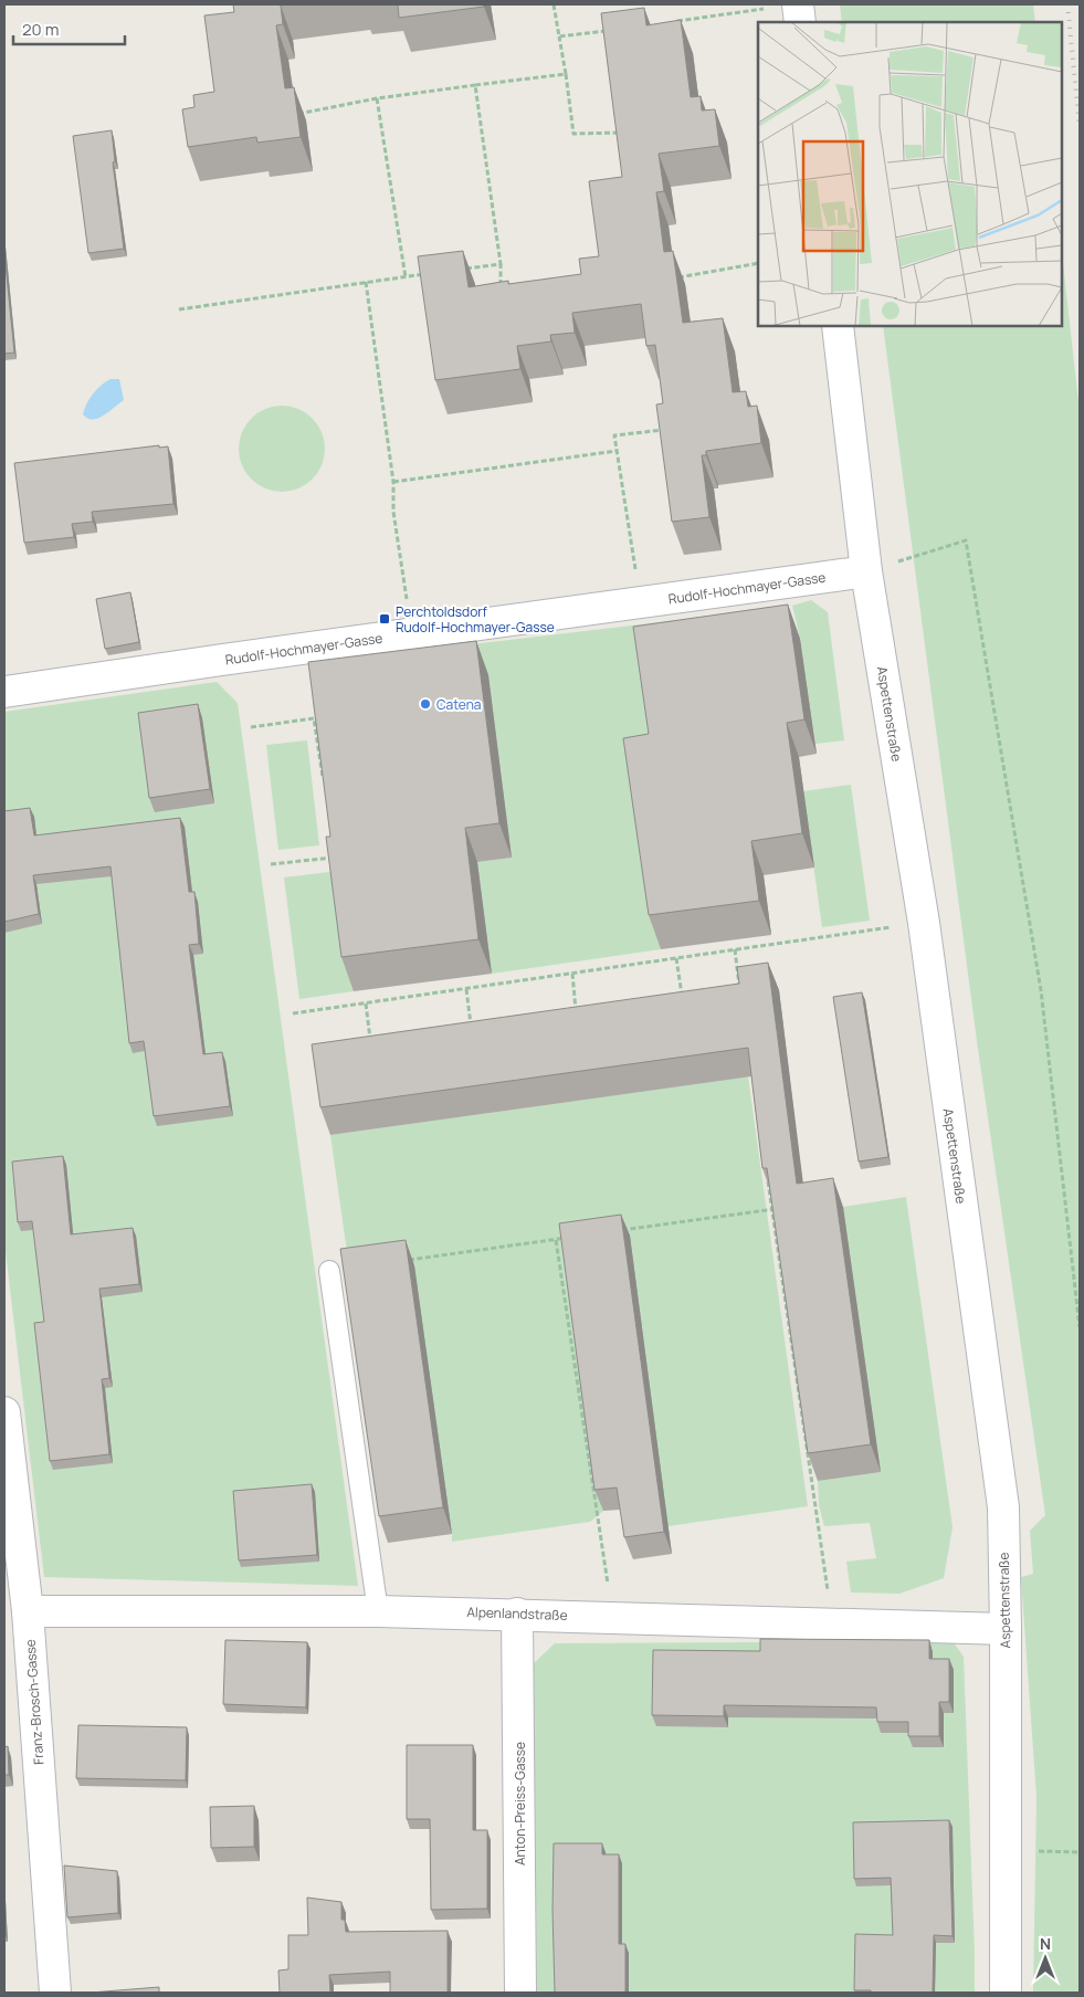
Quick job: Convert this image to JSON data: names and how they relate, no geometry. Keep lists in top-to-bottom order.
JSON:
{
  "streets": {
    "street": [
      "Rudolf-Hochmayer-Gasse",
      "Aspettenstraße",
      "Alpenlandstraße",
      "Franz-Brosch-Gasse",
      "Anton-Preiss-Gasse"
    ]
  },
  "crossings": [
    ["Rudolf-Hochmayer-Gasse", "Aspettenstraße"],
    ["Aspettenstraße", "Alpenlandstraße"],
    ["Alpenlandstraße", "Franz-Brosch-Gasse"],
    ["Alpenlandstraße", "Anton-Preiss-Gasse"]
  ],
  "places": {
    "transit": ["Perchtoldsdorf Rudolf-Hochmayer-Gasse"],
    "other": ["Catena"]
  },
  "scale_bar": "20 m",
  "north": "top"
}
